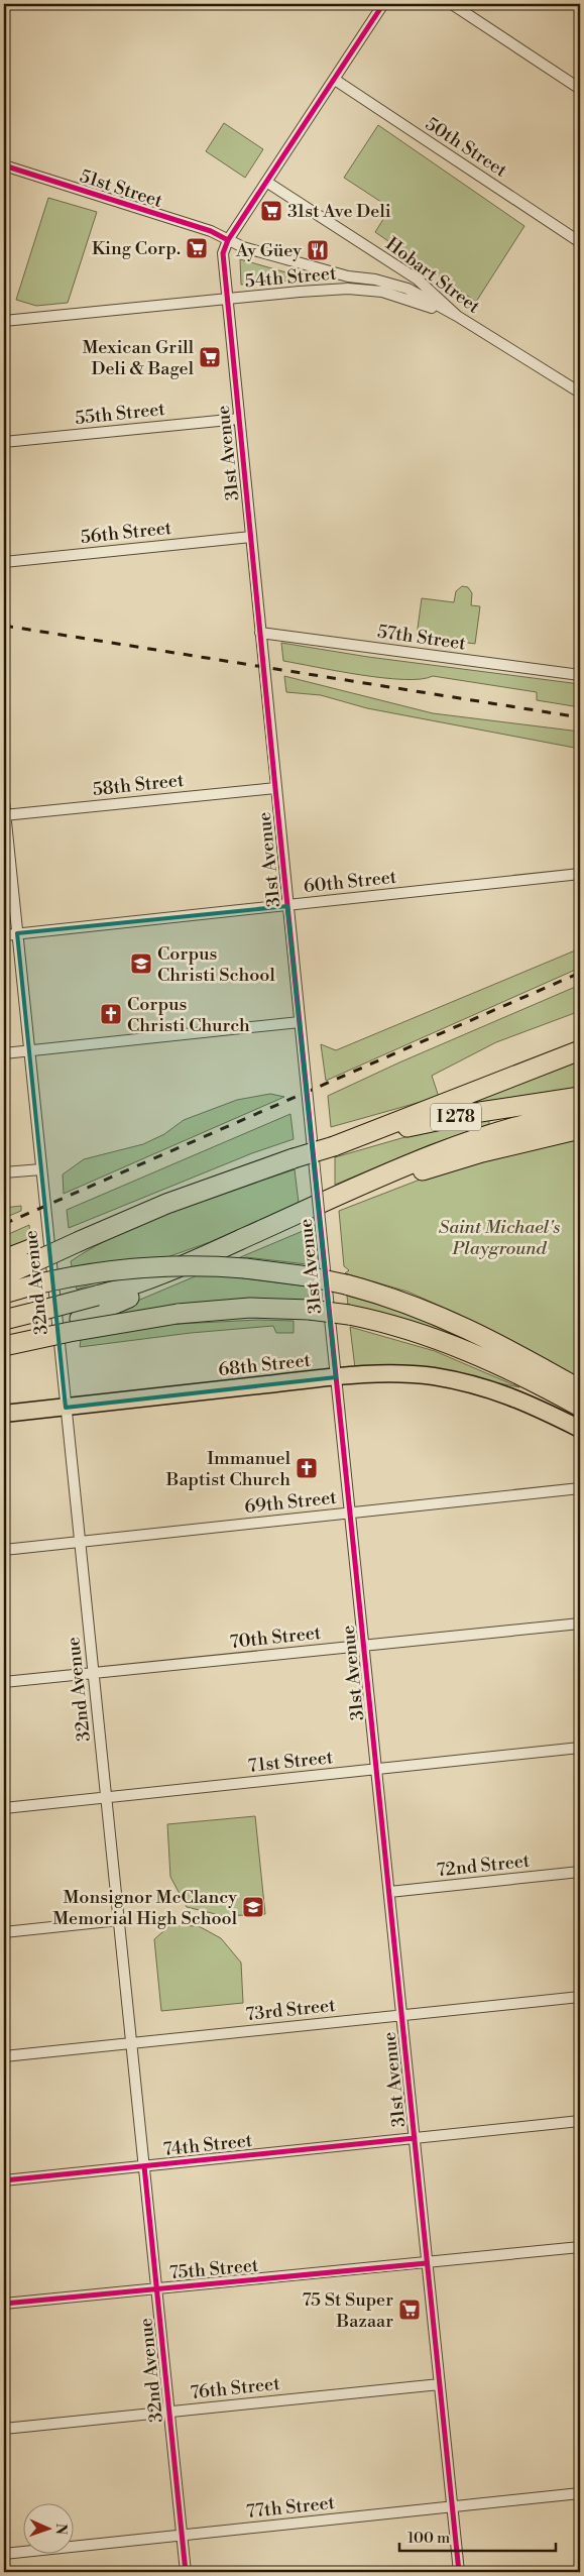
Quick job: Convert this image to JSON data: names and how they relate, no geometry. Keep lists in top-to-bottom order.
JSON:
{
  "streets": {
    "highway": ["I 278"],
    "main road": ["68th Street"],
    "street": [
      "50th Street",
      "51st Street",
      "Hobart Street",
      "54th Street",
      "55th Street",
      "31st Avenue",
      "56th Street",
      "57th Street",
      "58th Street",
      "60th Street",
      "32nd Avenue",
      "69th Street",
      "70th Street",
      "71st Street",
      "72nd Street",
      "73rd Street",
      "74th Street",
      "75th Street",
      "76th Street",
      "77th Street"
    ]
  },
  "crossings": [
    ["50th Street", "31st Avenue"],
    ["51st Street", "Hobart Street"],
    ["51st Street", "54th Street"],
    ["51st Street", "31st Avenue"],
    ["Hobart Street", "54th Street"],
    ["Hobart Street", "31st Avenue"],
    ["54th Street", "31st Avenue"],
    ["55th Street", "31st Avenue"],
    ["31st Avenue", "56th Street"],
    ["31st Avenue", "57th Street"],
    ["31st Avenue", "58th Street"],
    ["31st Avenue", "60th Street"],
    ["31st Avenue", "68th Street"],
    ["31st Avenue", "69th Street"],
    ["31st Avenue", "70th Street"],
    ["31st Avenue", "71st Street"],
    ["31st Avenue", "72nd Street"],
    ["31st Avenue", "73rd Street"],
    ["31st Avenue", "74th Street"],
    ["31st Avenue", "75th Street"],
    ["31st Avenue", "76th Street"],
    ["31st Avenue", "77th Street"],
    ["58th Street", "32nd Avenue"],
    ["60th Street", "32nd Avenue"],
    ["32nd Avenue", "68th Street"],
    ["32nd Avenue", "69th Street"],
    ["32nd Avenue", "70th Street"],
    ["32nd Avenue", "71st Street"],
    ["32nd Avenue", "73rd Street"],
    ["32nd Avenue", "74th Street"],
    ["32nd Avenue", "75th Street"],
    ["32nd Avenue", "76th Street"],
    ["32nd Avenue", "77th Street"]
  ],
  "parks": ["Saint Michael's Playground"],
  "places": {
    "supermarket": [
      "31st Ave Deli",
      "King Corp.",
      "Mexican Grill Deli & Bagel",
      "75 St Super Bazaar"
    ],
    "restaurant": ["Ay Güey"],
    "school or university": ["Corpus Christi School", "Monsignor McClancy Memorial High School"],
    "church": ["Corpus Christi Church", "Immanuel Baptist Church"]
  },
  "scale_bar": "100 m",
  "north": "right"
}
